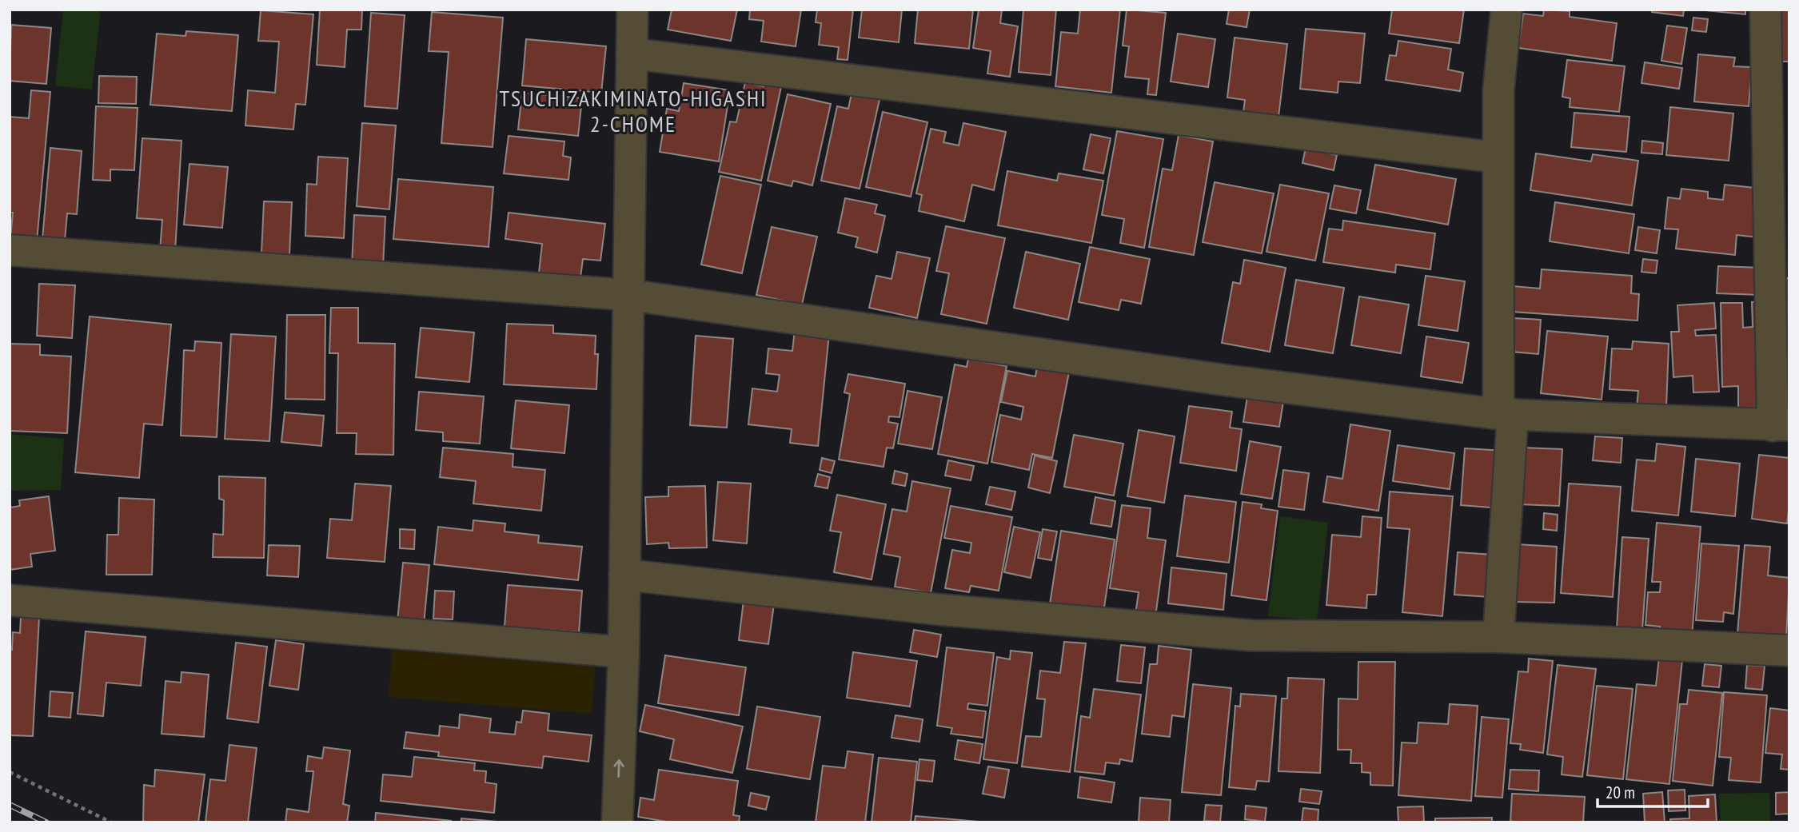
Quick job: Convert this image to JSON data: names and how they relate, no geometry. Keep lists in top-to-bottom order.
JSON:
{
  "districts": ["TSUCHIZAKIMINATO-HIGASHI 2-CHOME"],
  "scale_bar": "20 m"
}
